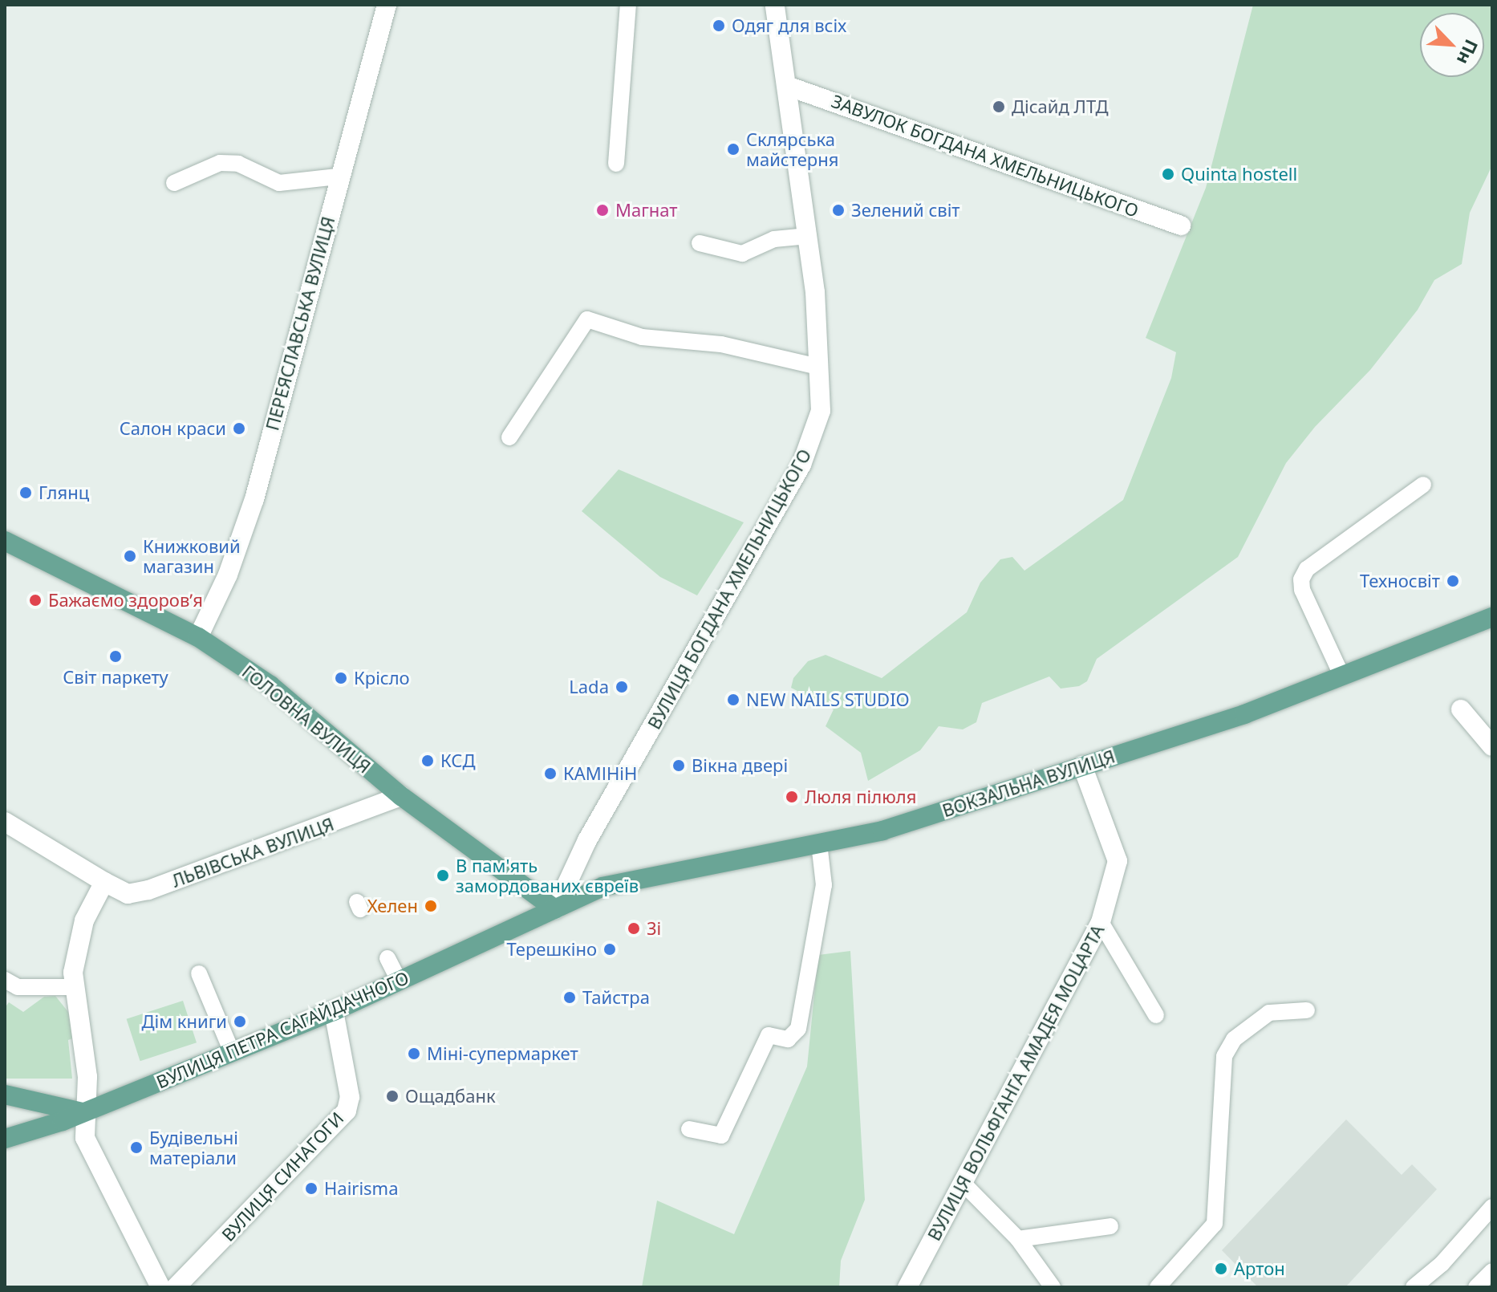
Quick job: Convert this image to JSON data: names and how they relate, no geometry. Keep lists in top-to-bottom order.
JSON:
{
  "streets": {
    "main road": ["ГОЛОВНА ВУЛИЦЯ", "ВОКЗАЛЬНА ВУЛИЦЯ", "ВУЛИЦЯ ПЕТРА САГАЙДАЧНОГО"],
    "street": [
      "ЗАВУЛОК БОГДАНА ХМЕЛЬНИЦЬКОГО",
      "ПЕРЕЯСЛАВСЬКА ВУЛИЦЯ",
      "ВУЛИЦЯ БОГДАНА ХМЕЛЬНИЦЬКОГО",
      "ЛЬВІВСЬКА ВУЛИЦЯ",
      "ВУЛИЦЯ ВОЛЬФГАНГА АМАДЕЯ МОЦАРТА",
      "ВУЛИЦЯ СИНАГОГИ"
    ]
  },
  "crossings": [
    ["ЗАВУЛОК БОГДАНА ХМЕЛЬНИЦЬКОГО", "ВУЛИЦЯ БОГДАНА ХМЕЛЬНИЦЬКОГО"],
    ["ПЕРЕЯСЛАВСЬКА ВУЛИЦЯ", "ГОЛОВНА ВУЛИЦЯ"],
    ["ВУЛИЦЯ БОГДАНА ХМЕЛЬНИЦЬКОГО", "ГОЛОВНА ВУЛИЦЯ"],
    ["ВУЛИЦЯ БОГДАНА ХМЕЛЬНИЦЬКОГО", "ВОКЗАЛЬНА ВУЛИЦЯ"],
    ["ВУЛИЦЯ БОГДАНА ХМЕЛЬНИЦЬКОГО", "ВУЛИЦЯ ПЕТРА САГАЙДАЧНОГО"],
    ["ГОЛОВНА ВУЛИЦЯ", "ВОКЗАЛЬНА ВУЛИЦЯ"],
    ["ГОЛОВНА ВУЛИЦЯ", "ЛЬВІВСЬКА ВУЛИЦЯ"],
    ["ГОЛОВНА ВУЛИЦЯ", "ВУЛИЦЯ ПЕТРА САГАЙДАЧНОГО"],
    ["ВОКЗАЛЬНА ВУЛИЦЯ", "ВУЛИЦЯ ПЕТРА САГАЙДАЧНОГО"],
    ["ВОКЗАЛЬНА ВУЛИЦЯ", "ВУЛИЦЯ ВОЛЬФГАНГА АМАДЕЯ МОЦАРТА"],
    ["ВУЛИЦЯ ПЕТРА САГАЙДАЧНОГО", "ВУЛИЦЯ СИНАГОГИ"]
  ],
  "places": [
    "Одяг для всіх",
    "Дісайд ЛТД",
    "Склярська майстерня",
    "Quinta hostell",
    "Магнат",
    "Зелений світ",
    "Салон краси",
    "Глянц",
    "Книжковий магазин",
    "Техносвіт",
    "Бажаємо здоровʼя",
    "Світ паркету",
    "Крісло",
    "Lada",
    "NEW NAILS STUDIO",
    "КСД",
    "Вікна двері",
    "КАМІНіН",
    "Люля пілюля",
    "В пам'ять замордованих євреїв",
    "Хелен",
    "3і",
    "Терешкіно",
    "Тайстра",
    "Дім книги",
    "Міні-супермаркет",
    "Ощадбанк",
    "Будівельні матеріали",
    "Hairisma",
    "Артон"
  ],
  "north": "bottom right"
}
